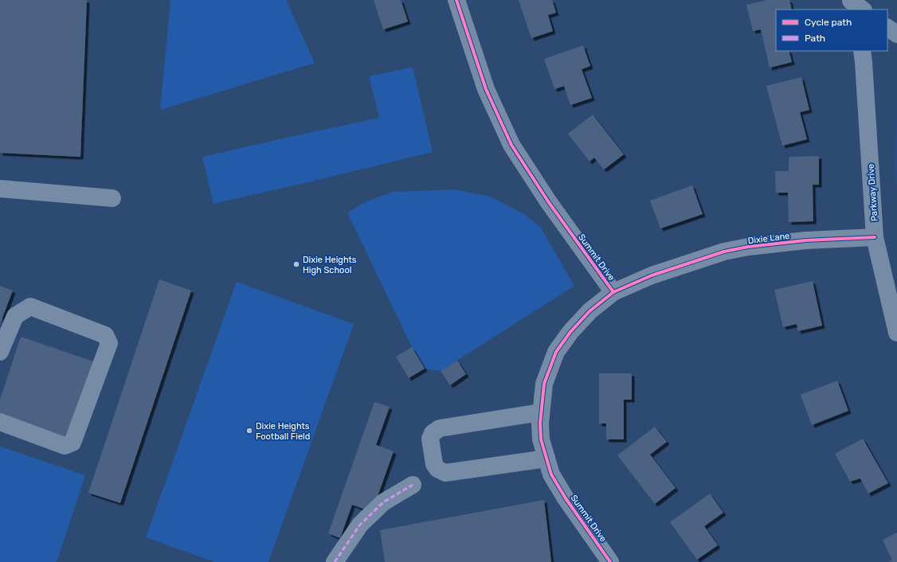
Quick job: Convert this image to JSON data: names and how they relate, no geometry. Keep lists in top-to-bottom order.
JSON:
{
  "streets": {
    "street": ["Parkway Drive", "Dixie Lane", "Summit Drive"]
  },
  "crossings": [
    ["Parkway Drive", "Dixie Lane"],
    ["Dixie Lane", "Summit Drive"]
  ],
  "places": ["Dixie Heights High School", "Dixie Heights Football Field"],
  "legend": ["Cycle path", "Path"]
}
